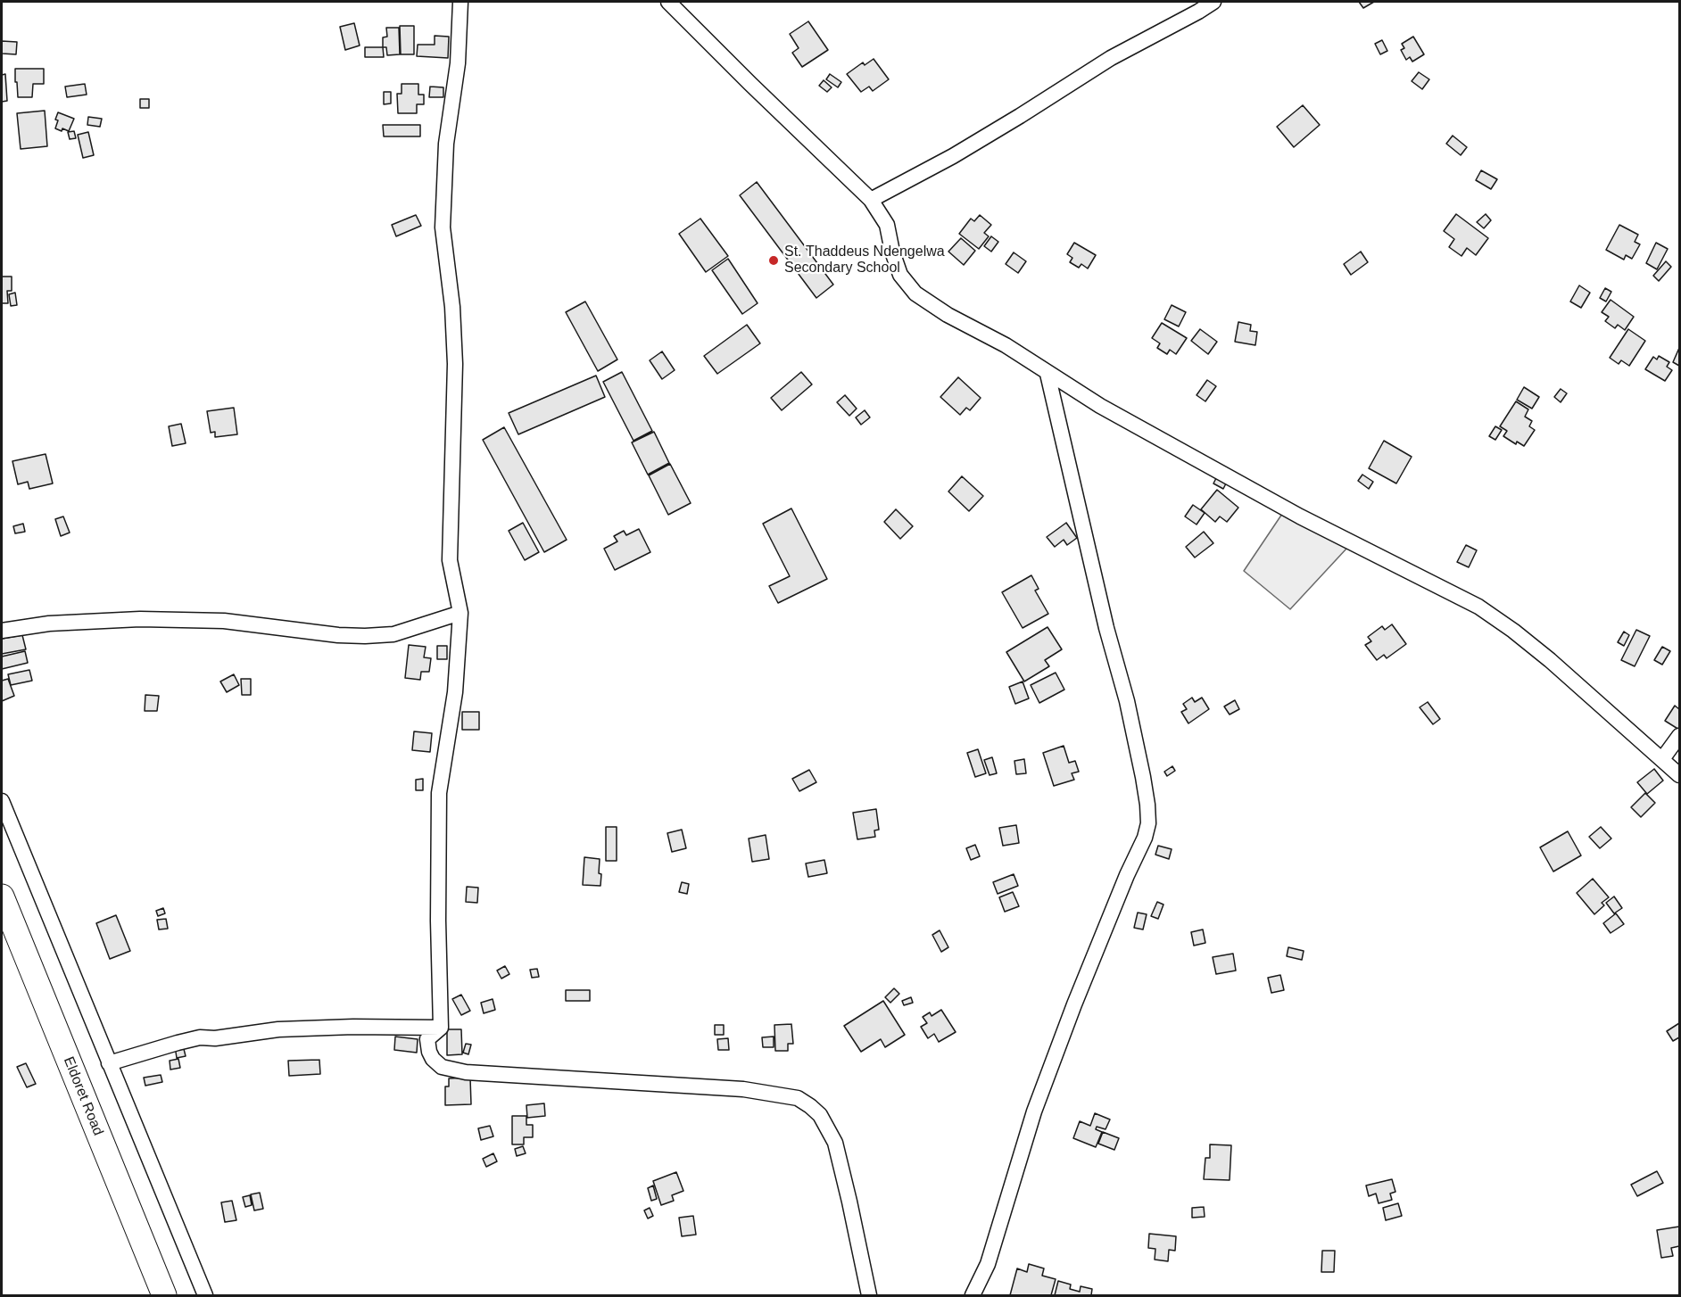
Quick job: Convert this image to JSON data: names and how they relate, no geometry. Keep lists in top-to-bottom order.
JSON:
{
  "streets": {
    "highway": ["Eldoret Road"]
  },
  "places": ["St. Thaddeus Ndengelwa Secondary School"]
}
